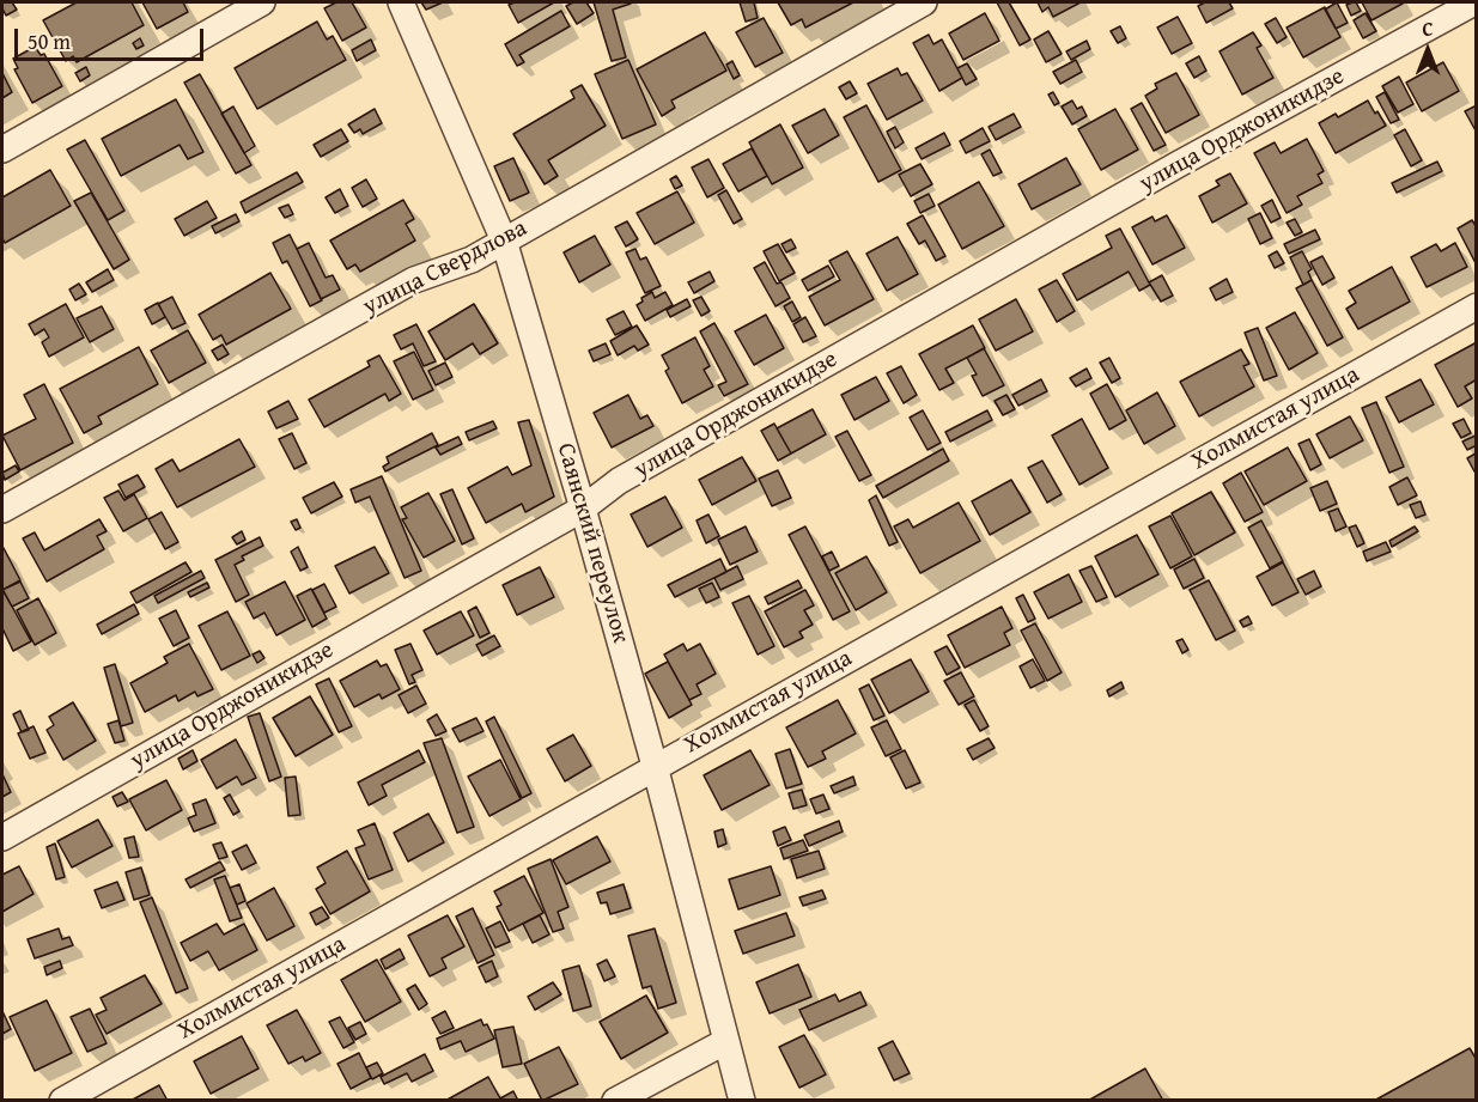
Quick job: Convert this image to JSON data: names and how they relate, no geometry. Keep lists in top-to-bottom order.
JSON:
{
  "streets": {
    "street": [
      "улица Орджоникидзе",
      "улица Свердлова",
      "Холмистая улица",
      "Саянский переулок"
    ]
  },
  "crossings": [
    ["улица Орджоникидзе", "Саянский переулок"],
    ["улица Свердлова", "Саянский переулок"],
    ["Холмистая улица", "Саянский переулок"]
  ],
  "scale_bar": "50 m",
  "north": "top"
}
